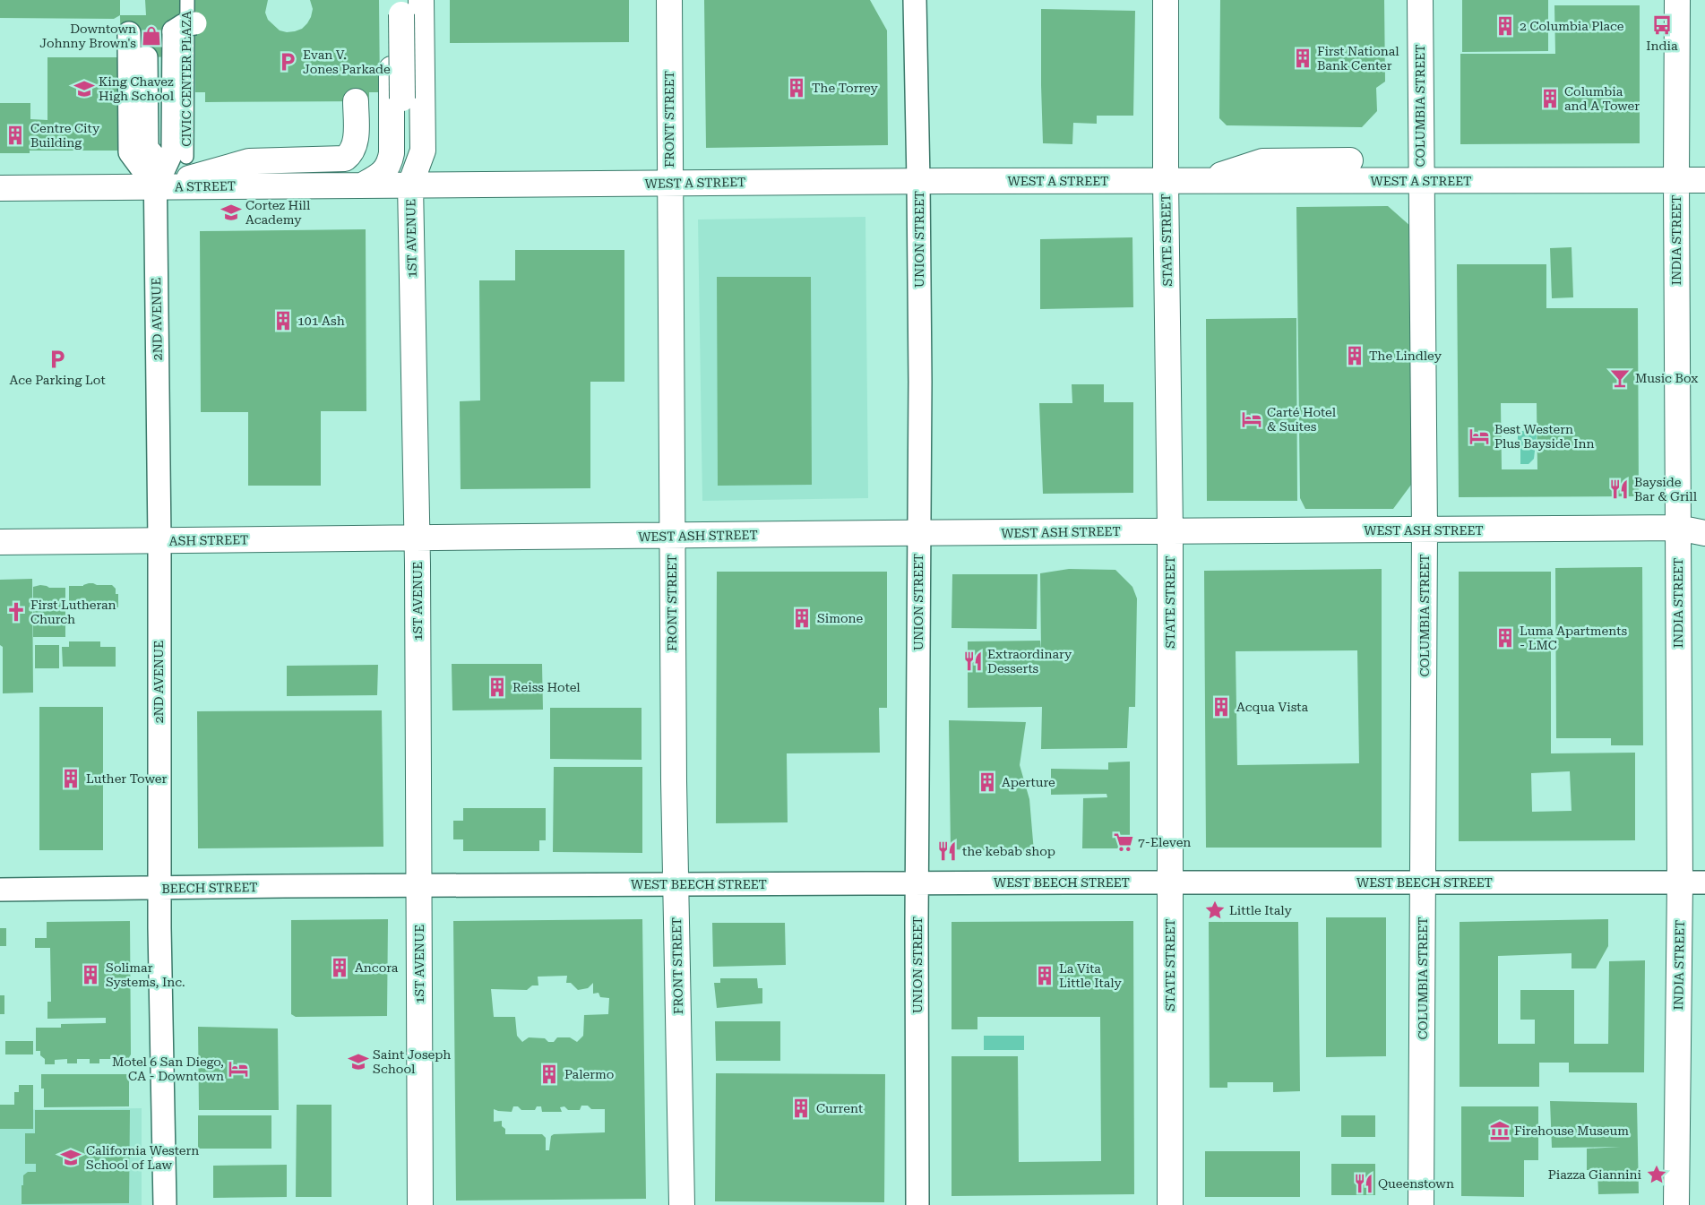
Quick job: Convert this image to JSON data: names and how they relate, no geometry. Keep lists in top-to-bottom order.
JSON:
{
  "streets": {
    "main road": [
      "COLUMBIA STREET",
      "FRONT STREET",
      "WEST A STREET",
      "A STREET",
      "1ST AVENUE",
      "STATE STREET",
      "INDIA STREET",
      "WEST ASH STREET",
      "ASH STREET"
    ],
    "street": [
      "CIVIC CENTER PLAZA",
      "UNION STREET",
      "2ND AVENUE",
      "WEST BEECH STREET",
      "BEECH STREET"
    ]
  },
  "crossings": [
    ["CIVIC CENTER PLAZA", "2ND AVENUE"],
    ["COLUMBIA STREET", "WEST A STREET"],
    ["COLUMBIA STREET", "WEST ASH STREET"],
    ["COLUMBIA STREET", "WEST BEECH STREET"],
    ["FRONT STREET", "WEST A STREET"],
    ["FRONT STREET", "WEST ASH STREET"],
    ["FRONT STREET", "WEST BEECH STREET"],
    ["WEST A STREET", "A STREET"],
    ["WEST A STREET", "1ST AVENUE"],
    ["WEST A STREET", "UNION STREET"],
    ["WEST A STREET", "STATE STREET"],
    ["WEST A STREET", "INDIA STREET"],
    ["A STREET", "1ST AVENUE"],
    ["A STREET", "2ND AVENUE"],
    ["1ST AVENUE", "WEST ASH STREET"],
    ["1ST AVENUE", "ASH STREET"],
    ["1ST AVENUE", "WEST BEECH STREET"],
    ["1ST AVENUE", "BEECH STREET"],
    ["UNION STREET", "WEST ASH STREET"],
    ["UNION STREET", "WEST BEECH STREET"],
    ["STATE STREET", "WEST ASH STREET"],
    ["STATE STREET", "WEST BEECH STREET"],
    ["INDIA STREET", "WEST ASH STREET"],
    ["INDIA STREET", "WEST BEECH STREET"],
    ["2ND AVENUE", "ASH STREET"],
    ["2ND AVENUE", "BEECH STREET"],
    ["WEST ASH STREET", "ASH STREET"],
    ["WEST BEECH STREET", "BEECH STREET"]
  ],
  "places": {
    "bus stop": ["India"],
    "building": [
      "2 Columbia Place",
      "First National Bank Center",
      "The Torrey",
      "Columbia and A Tower",
      "Centre City Building",
      "101 Ash",
      "The Lindley",
      "Simone",
      "Luma Apartments - LMC",
      "Reiss Hotel",
      "Acqua Vista",
      "Luther Tower",
      "Aperture",
      "Ancora",
      "Solimar Systems, Inc.",
      "La Vita Little Italy",
      "Palermo",
      "Current"
    ],
    "shop": ["Downtown Johnny Brown's"],
    "parking": ["Evan V. Jones Parkade", "Ace Parking Lot"],
    "school or university": [
      "King Chavez High School",
      "Cortez Hill Academy",
      "Saint Joseph School",
      "California Western School of Law"
    ],
    "bar": ["Music Box"],
    "hotel": ["Carté Hotel & Suites", "Best Western Plus Bayside Inn", "Motel 6 San Diego, CA - Downtown"],
    "restaurant": [
      "Bayside Bar & Grill",
      "Extraordinary Desserts",
      "the kebab shop",
      "Queenstown"
    ],
    "church": ["First Lutheran Church"],
    "supermarket": ["7-Eleven"],
    "place": ["Little Italy", "Piazza Giannini"],
    "museum": ["Firehouse Museum"]
  }
}
